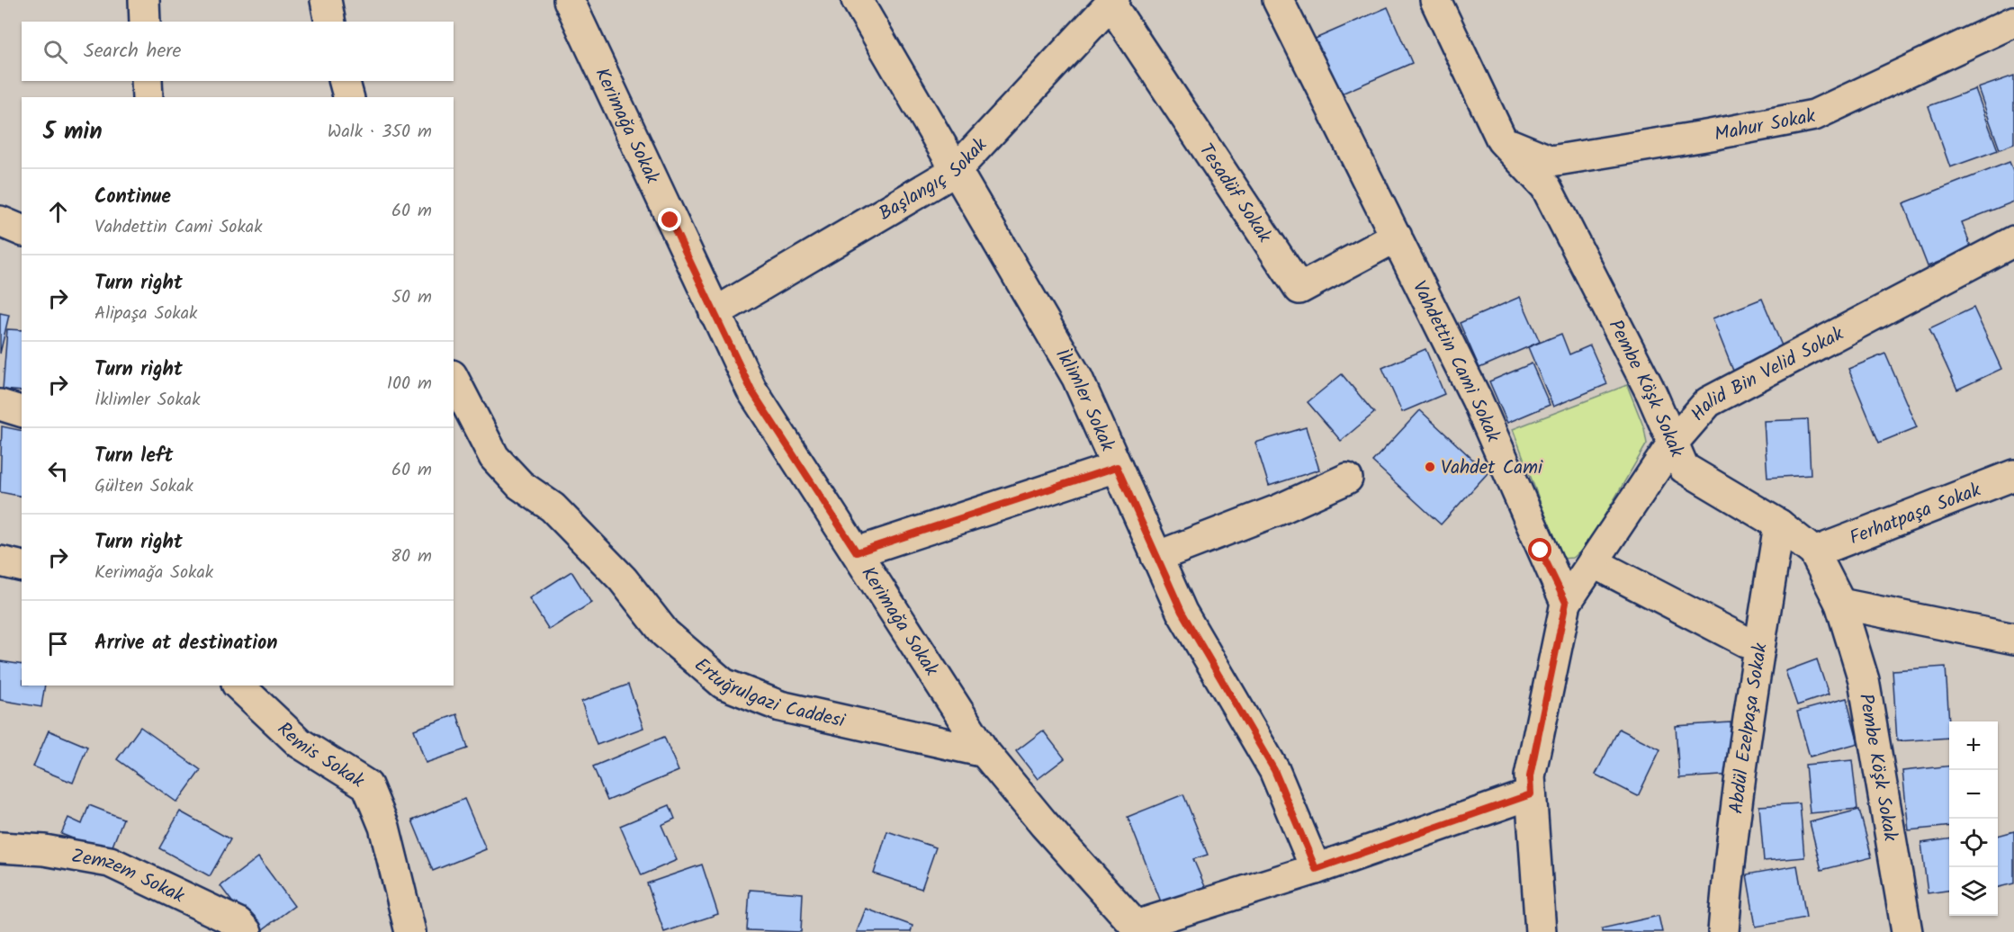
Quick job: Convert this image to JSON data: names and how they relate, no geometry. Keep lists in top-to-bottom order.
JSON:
{
  "streets": {
    "street": [
      "Mahur Sokak",
      "Kerimağa Sokak",
      "Başlangıç Sokak",
      "Tesadüf Sokak",
      "Vahdettin Cami Sokak",
      "Halid Bin Velid Sokak",
      "Pembe Köşk Sokak",
      "İklimler Sokak",
      "Ferhatpaşa Sokak",
      "Ertuğrulgazi Caddesi",
      "Abdül Ezelpaşa Sokak",
      "Remis Sokak",
      "Zemzem Sokak"
    ]
  },
  "crossings": [
    ["Mahur Sokak", "Pembe Köşk Sokak"],
    ["Kerimağa Sokak", "Başlangıç Sokak"],
    ["Kerimağa Sokak", "Ertuğrulgazi Caddesi"],
    ["Başlangıç Sokak", "Tesadüf Sokak"],
    ["Başlangıç Sokak", "İklimler Sokak"],
    ["Tesadüf Sokak", "Vahdettin Cami Sokak"],
    ["Vahdettin Cami Sokak", "Halid Bin Velid Sokak"],
    ["Halid Bin Velid Sokak", "Pembe Köşk Sokak"],
    ["Pembe Köşk Sokak", "Ferhatpaşa Sokak"],
    ["Pembe Köşk Sokak", "Abdül Ezelpaşa Sokak"]
  ],
  "places": ["Vahdet Cami"],
  "page": {
    "search": "Search here",
    "heading": ["5 min", "Walk · 350 m"],
    "list": [
      ["Continue", "Vahdettin Cami Sokak", "60 m"],
      ["Turn right", "Alipaşa Sokak", "50 m"],
      ["Turn right", "İklimler Sokak", "100 m"],
      ["Turn left", "Gülten Sokak", "60 m"],
      ["Turn right", "Kerimağa Sokak", "80 m"],
      "Arrive at destination"
    ],
    "map_buttons": ["+", "−"]
  }
}
